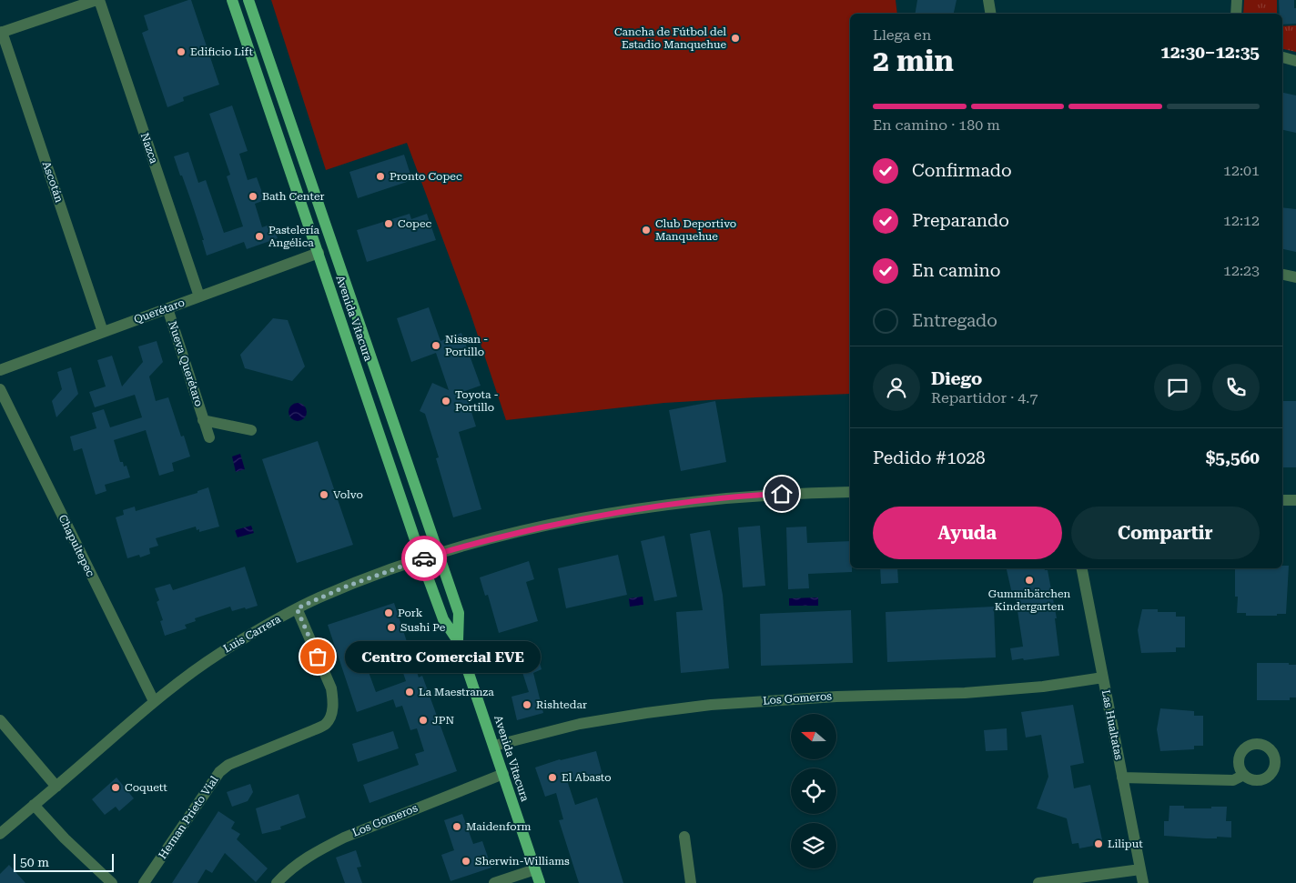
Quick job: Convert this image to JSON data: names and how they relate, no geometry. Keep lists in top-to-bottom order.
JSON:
{
  "streets": {
    "main road": ["Avenida Vitacura"],
    "street": [
      "Nazca",
      "Ascotán",
      "Querétaro",
      "Nueva Querétaro",
      "Chapultepec",
      "Luis Carrera",
      "Los Gomeros",
      "Las Hualtatas",
      "Hernan Prieto Vial"
    ]
  },
  "crossings": [
    ["Nazca", "Querétaro"],
    ["Ascotán", "Querétaro"],
    ["Querétaro", "Avenida Vitacura"],
    ["Querétaro", "Nueva Querétaro"],
    ["Avenida Vitacura", "Luis Carrera"],
    ["Avenida Vitacura", "Los Gomeros"],
    ["Chapultepec", "Luis Carrera"],
    ["Luis Carrera", "Hernan Prieto Vial"],
    ["Los Gomeros", "Las Hualtatas"]
  ],
  "places": [
    "Cancha de Fútbol del Estadio Manquehue",
    "Edificio Lift",
    "Pronto Copec",
    "Bath Center",
    "Copec",
    "Club Deportivo Manquehue",
    "Pastelería Angélica",
    "Nissan - Portillo",
    "Toyota - Portillo",
    "Volvo",
    "Gummibärchen Kindergarten",
    "Pork",
    "Sushi Pe",
    "Centro Comercial EVE",
    "La Maestranza",
    "Rishtedar",
    "JPN",
    "El Abasto",
    "Coquett",
    "Maidenform",
    "Liliput",
    "Sherwin-Williams"
  ],
  "scale_bar": "50 m",
  "north": "left",
  "page": {
    "heading": ["2 min", "Llega en", "12:30–12:35"],
    "panel": [
      "Diego",
      "Repartidor · 4.7",
      "Pedido #1028",
      "$5,560"
    ],
    "bar": "En camino · 180 m",
    "list": [
      ["Confirmado", "12:01"],
      ["Preparando", "12:12"],
      ["En camino", "12:23"],
      "Entregado"
    ],
    "buttons": ["Ayuda", "Compartir"],
    "bubble": "Centro Comercial EVE",
    "scale": "50 m"
  }
}
